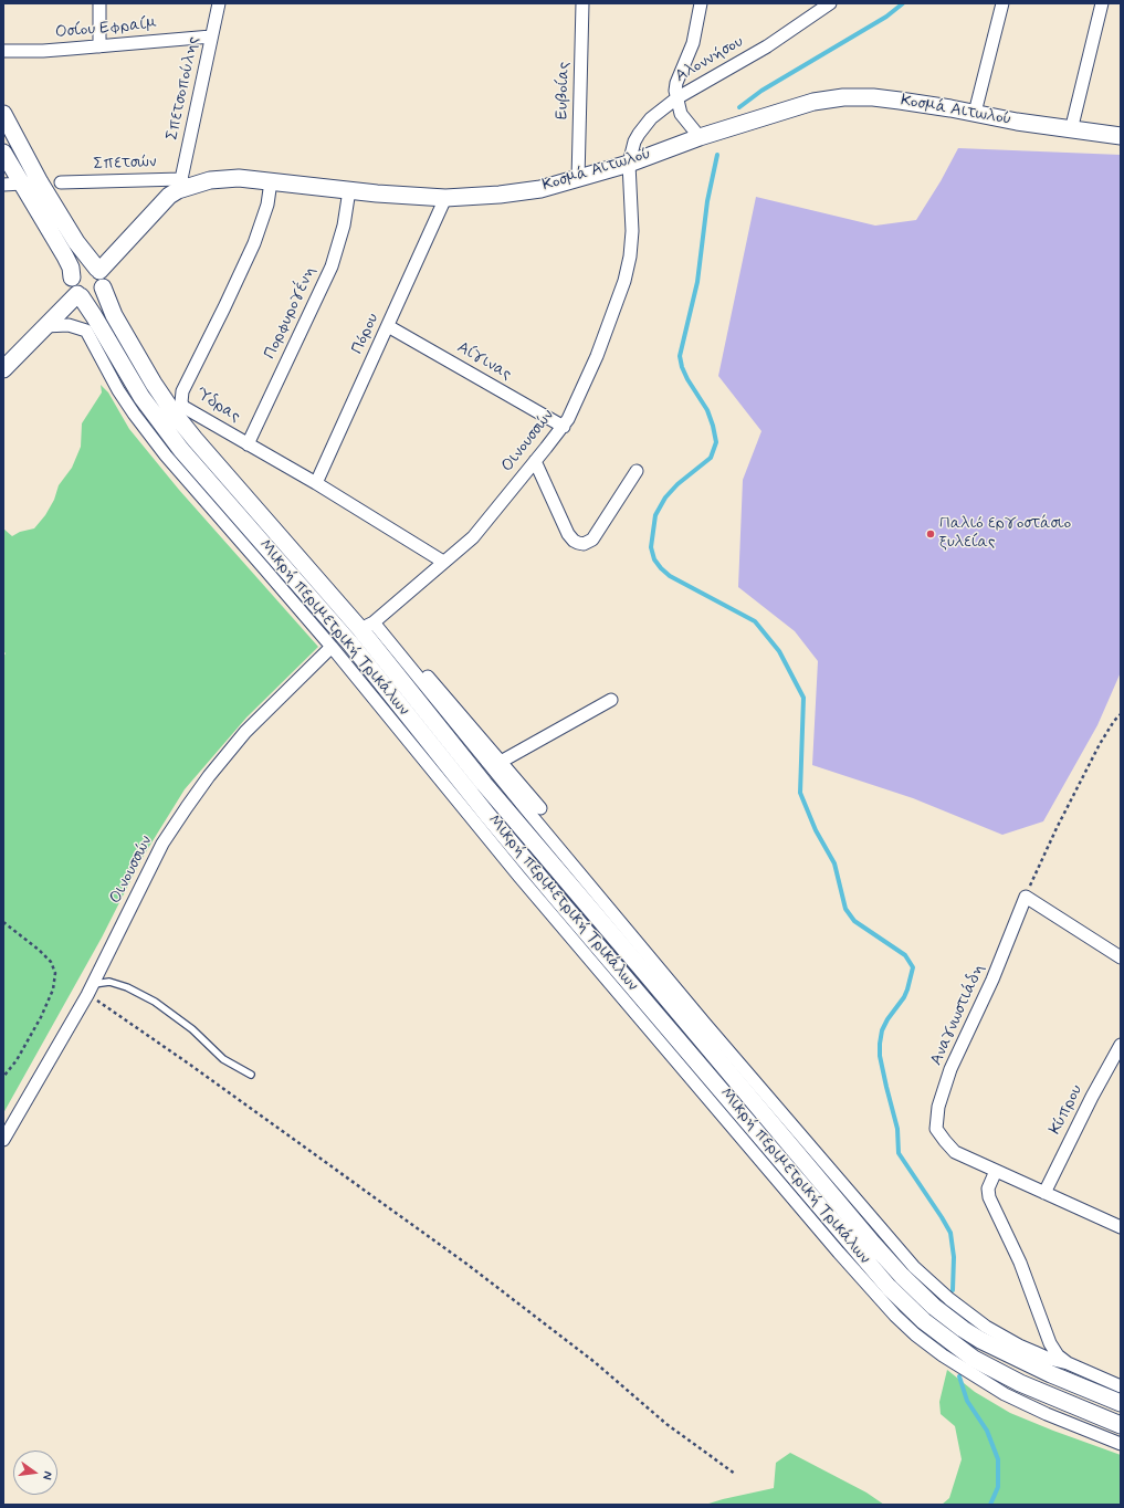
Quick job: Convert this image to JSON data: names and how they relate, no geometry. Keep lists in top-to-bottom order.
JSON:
{
  "streets": {
    "main road": ["Κοσμά Αιτωλού", "Μικρή περιμετρική Τρικάλων"],
    "street": [
      "Οσίου Εφραίμ",
      "Αλοννήσου",
      "Σπετσοπούλης",
      "Ευβοίας",
      "Σπετσών",
      "Πορφυρογένη",
      "Πόρου",
      "Αίγινας",
      "Ύδρας",
      "Οινουσσών",
      "Αναγνωστιάδη",
      "Κύπρου"
    ]
  },
  "crossings": [
    ["Οσίου Εφραίμ", "Σπετσοπούλης"],
    ["Αλοννήσου", "Κοσμά Αιτωλού"],
    ["Αλοννήσου", "Οινουσσών"],
    ["Σπετσοπούλης", "Κοσμά Αιτωλού"],
    ["Σπετσοπούλης", "Σπετσών"],
    ["Ευβοίας", "Κοσμά Αιτωλού"],
    ["Κοσμά Αιτωλού", "Σπετσών"],
    ["Κοσμά Αιτωλού", "Πορφυρογένη"],
    ["Κοσμά Αιτωλού", "Πόρου"],
    ["Κοσμά Αιτωλού", "Ύδρας"],
    ["Κοσμά Αιτωλού", "Οινουσσών"],
    ["Κοσμά Αιτωλού", "Μικρή περιμετρική Τρικάλων"],
    ["Πορφυρογένη", "Ύδρας"],
    ["Πόρου", "Αίγινας"],
    ["Πόρου", "Ύδρας"],
    ["Αίγινας", "Οινουσσών"],
    ["Ύδρας", "Οινουσσών"],
    ["Οινουσσών", "Μικρή περιμετρική Τρικάλων"]
  ],
  "places": ["Παλιό εργοστάσιο ξυλείας"],
  "north": "right"
}
